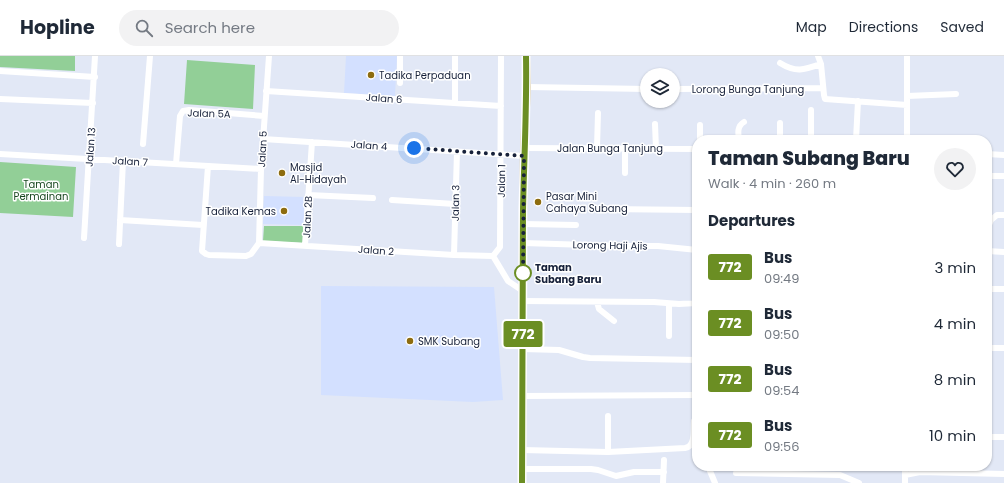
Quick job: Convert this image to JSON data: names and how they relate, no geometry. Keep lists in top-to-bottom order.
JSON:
{
  "streets": {
    "street": [
      "Lorong Bunga Tanjung",
      "Jalan 6",
      "Jalan 5A",
      "Jalan 4",
      "Jalan 13",
      "Jalan Bunga Tanjung",
      "Jalan 5",
      "Jalan 7",
      "Jalan 1",
      "Jalan 3",
      "Jalan 2B",
      "Lorong Haji Ajis",
      "Jalan 2"
    ]
  },
  "crossings": [
    ["Jalan 6", "Jalan 5"],
    ["Jalan 6", "Jalan 1"],
    ["Jalan 5A", "Jalan 5"],
    ["Jalan 5A", "Jalan 7"],
    ["Jalan 4", "Jalan Bunga Tanjung"],
    ["Jalan 4", "Jalan 5"],
    ["Jalan 4", "Jalan 1"],
    ["Jalan 4", "Jalan 3"],
    ["Jalan 4", "Jalan 2B"],
    ["Jalan 13", "Jalan 7"],
    ["Jalan 5", "Jalan 7"],
    ["Jalan 5", "Jalan 2"],
    ["Jalan 1", "Jalan 2"],
    ["Jalan 3", "Jalan 2"],
    ["Jalan 2B", "Jalan 2"]
  ],
  "parks": ["Taman Permainan"],
  "places": [
    "Tadika Perpaduan",
    "Masjid Al-Hidayah",
    "Pasar Mini Cahaya Subang",
    "Tadika Kemas",
    "Taman Subang Baru",
    "SMK Subang"
  ],
  "lines": ["bus line 772"],
  "page": {
    "header": "Hopline",
    "search": "Search here",
    "nav": ["Map", "Directions", "Saved"],
    "on_map": "772",
    "heading": [
      ["Taman Subang Baru", "Walk · 4 min · 260 m"],
      "Departures"
    ],
    "list": [
      {
        "mark": "772",
        "name": "Bus",
        "note": "09:49",
        "value": "3 min"
      },
      {
        "mark": "772",
        "name": "Bus",
        "note": "09:50",
        "value": "4 min"
      },
      {
        "mark": "772",
        "name": "Bus",
        "note": "09:54",
        "value": "8 min"
      },
      {
        "mark": "772",
        "name": "Bus",
        "note": "09:56",
        "value": "10 min"
      }
    ]
  }
}
